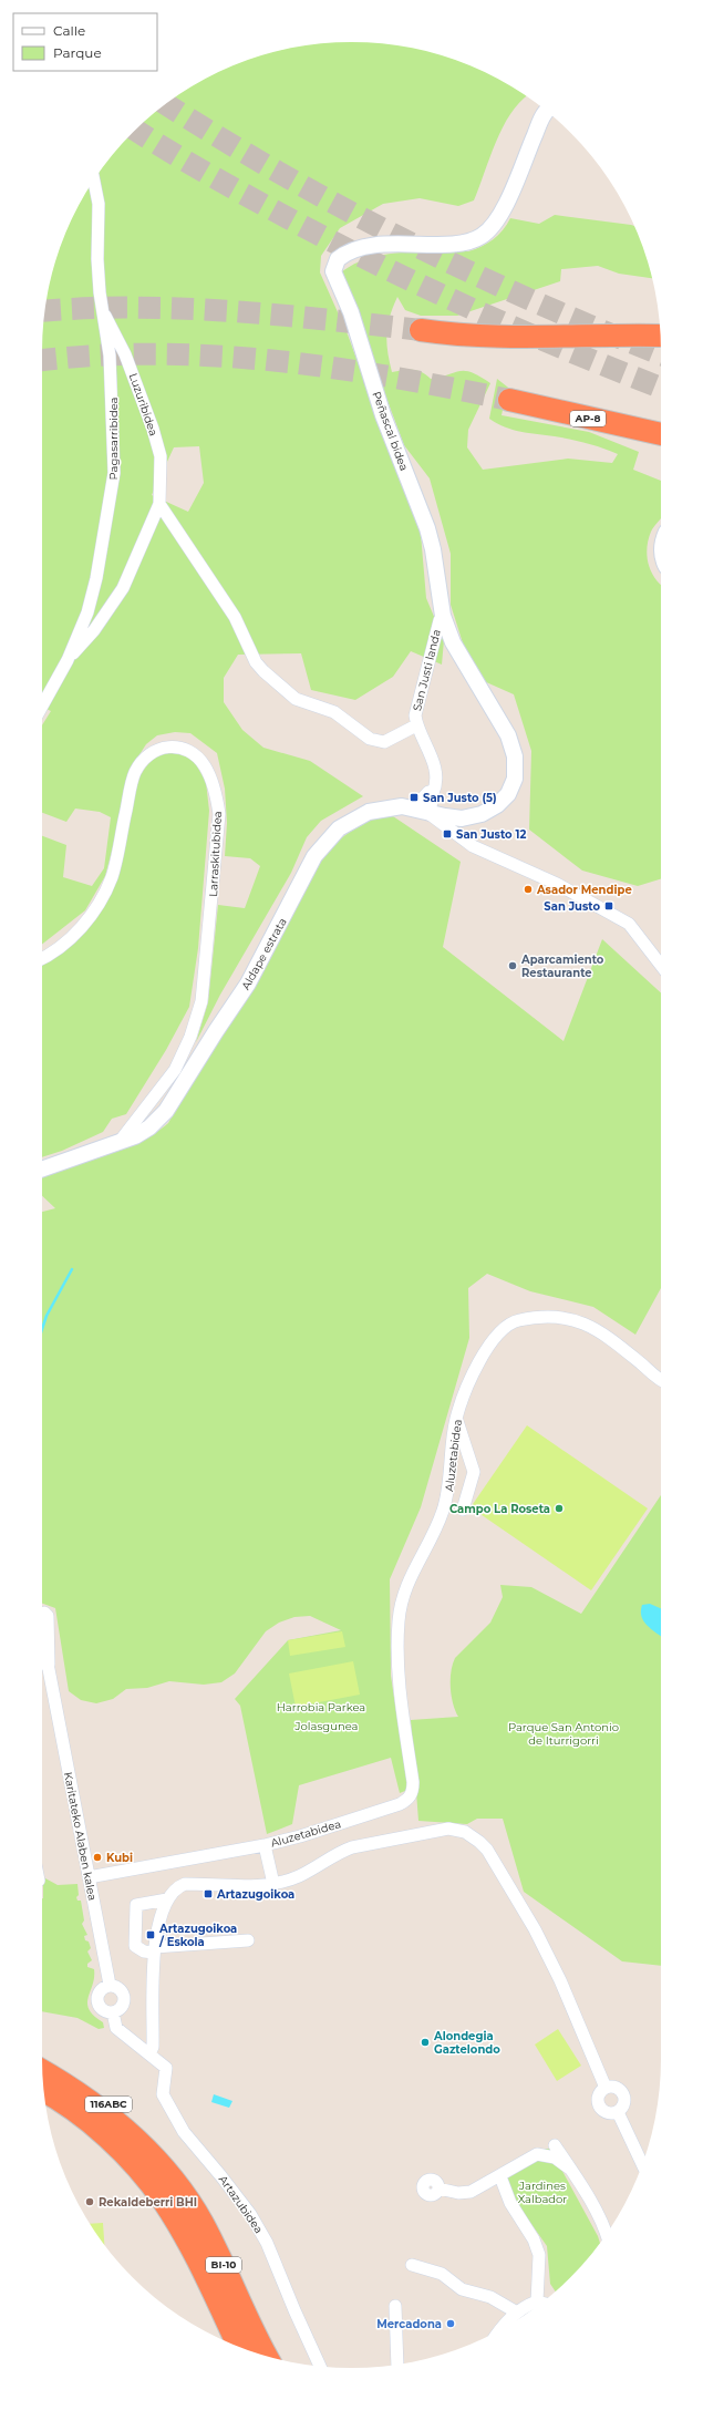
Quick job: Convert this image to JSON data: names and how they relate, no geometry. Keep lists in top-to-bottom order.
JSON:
{
  "streets": {
    "highway": ["AP-8", "116ABC", "BI-10"],
    "street": [
      "Luzuribidea",
      "Peñascal bidea",
      "Pagasarribidea",
      "San Justi landa",
      "Larraskitubidea",
      "Aldape estrata",
      "Aluzetabidea",
      "Karitateko Alaben kalea",
      "Artazubidea"
    ]
  },
  "crossings": [
    ["Luzuribidea", "Pagasarribidea"],
    ["Luzuribidea", "San Justi landa"],
    ["Peñascal bidea", "San Justi landa"],
    ["Peñascal bidea", "Aldape estrata"],
    ["San Justi landa", "Aldape estrata"],
    ["Larraskitubidea", "Aldape estrata"],
    ["116ABC", "BI-10"]
  ],
  "parks": [
    "Harrobia Parkea",
    "Jolasgunea",
    "Parque San Antonio de Iturrigorri",
    "Jardines Xalbador"
  ],
  "places": {
    "transit": [
      "San Justo (5)",
      "San Justo 12",
      "San Justo",
      "Artazugoikoa",
      "Artazugoikoa / Eskola"
    ],
    "other": [
      "Asador Mendipe",
      "Aparcamiento Restaurante",
      "Campo La Roseta",
      "Kubi",
      "Alondegia Gaztelondo",
      "Rekaldeberri BHI",
      "Mercadona"
    ]
  },
  "legend": ["Calle", "Parque"]
}
